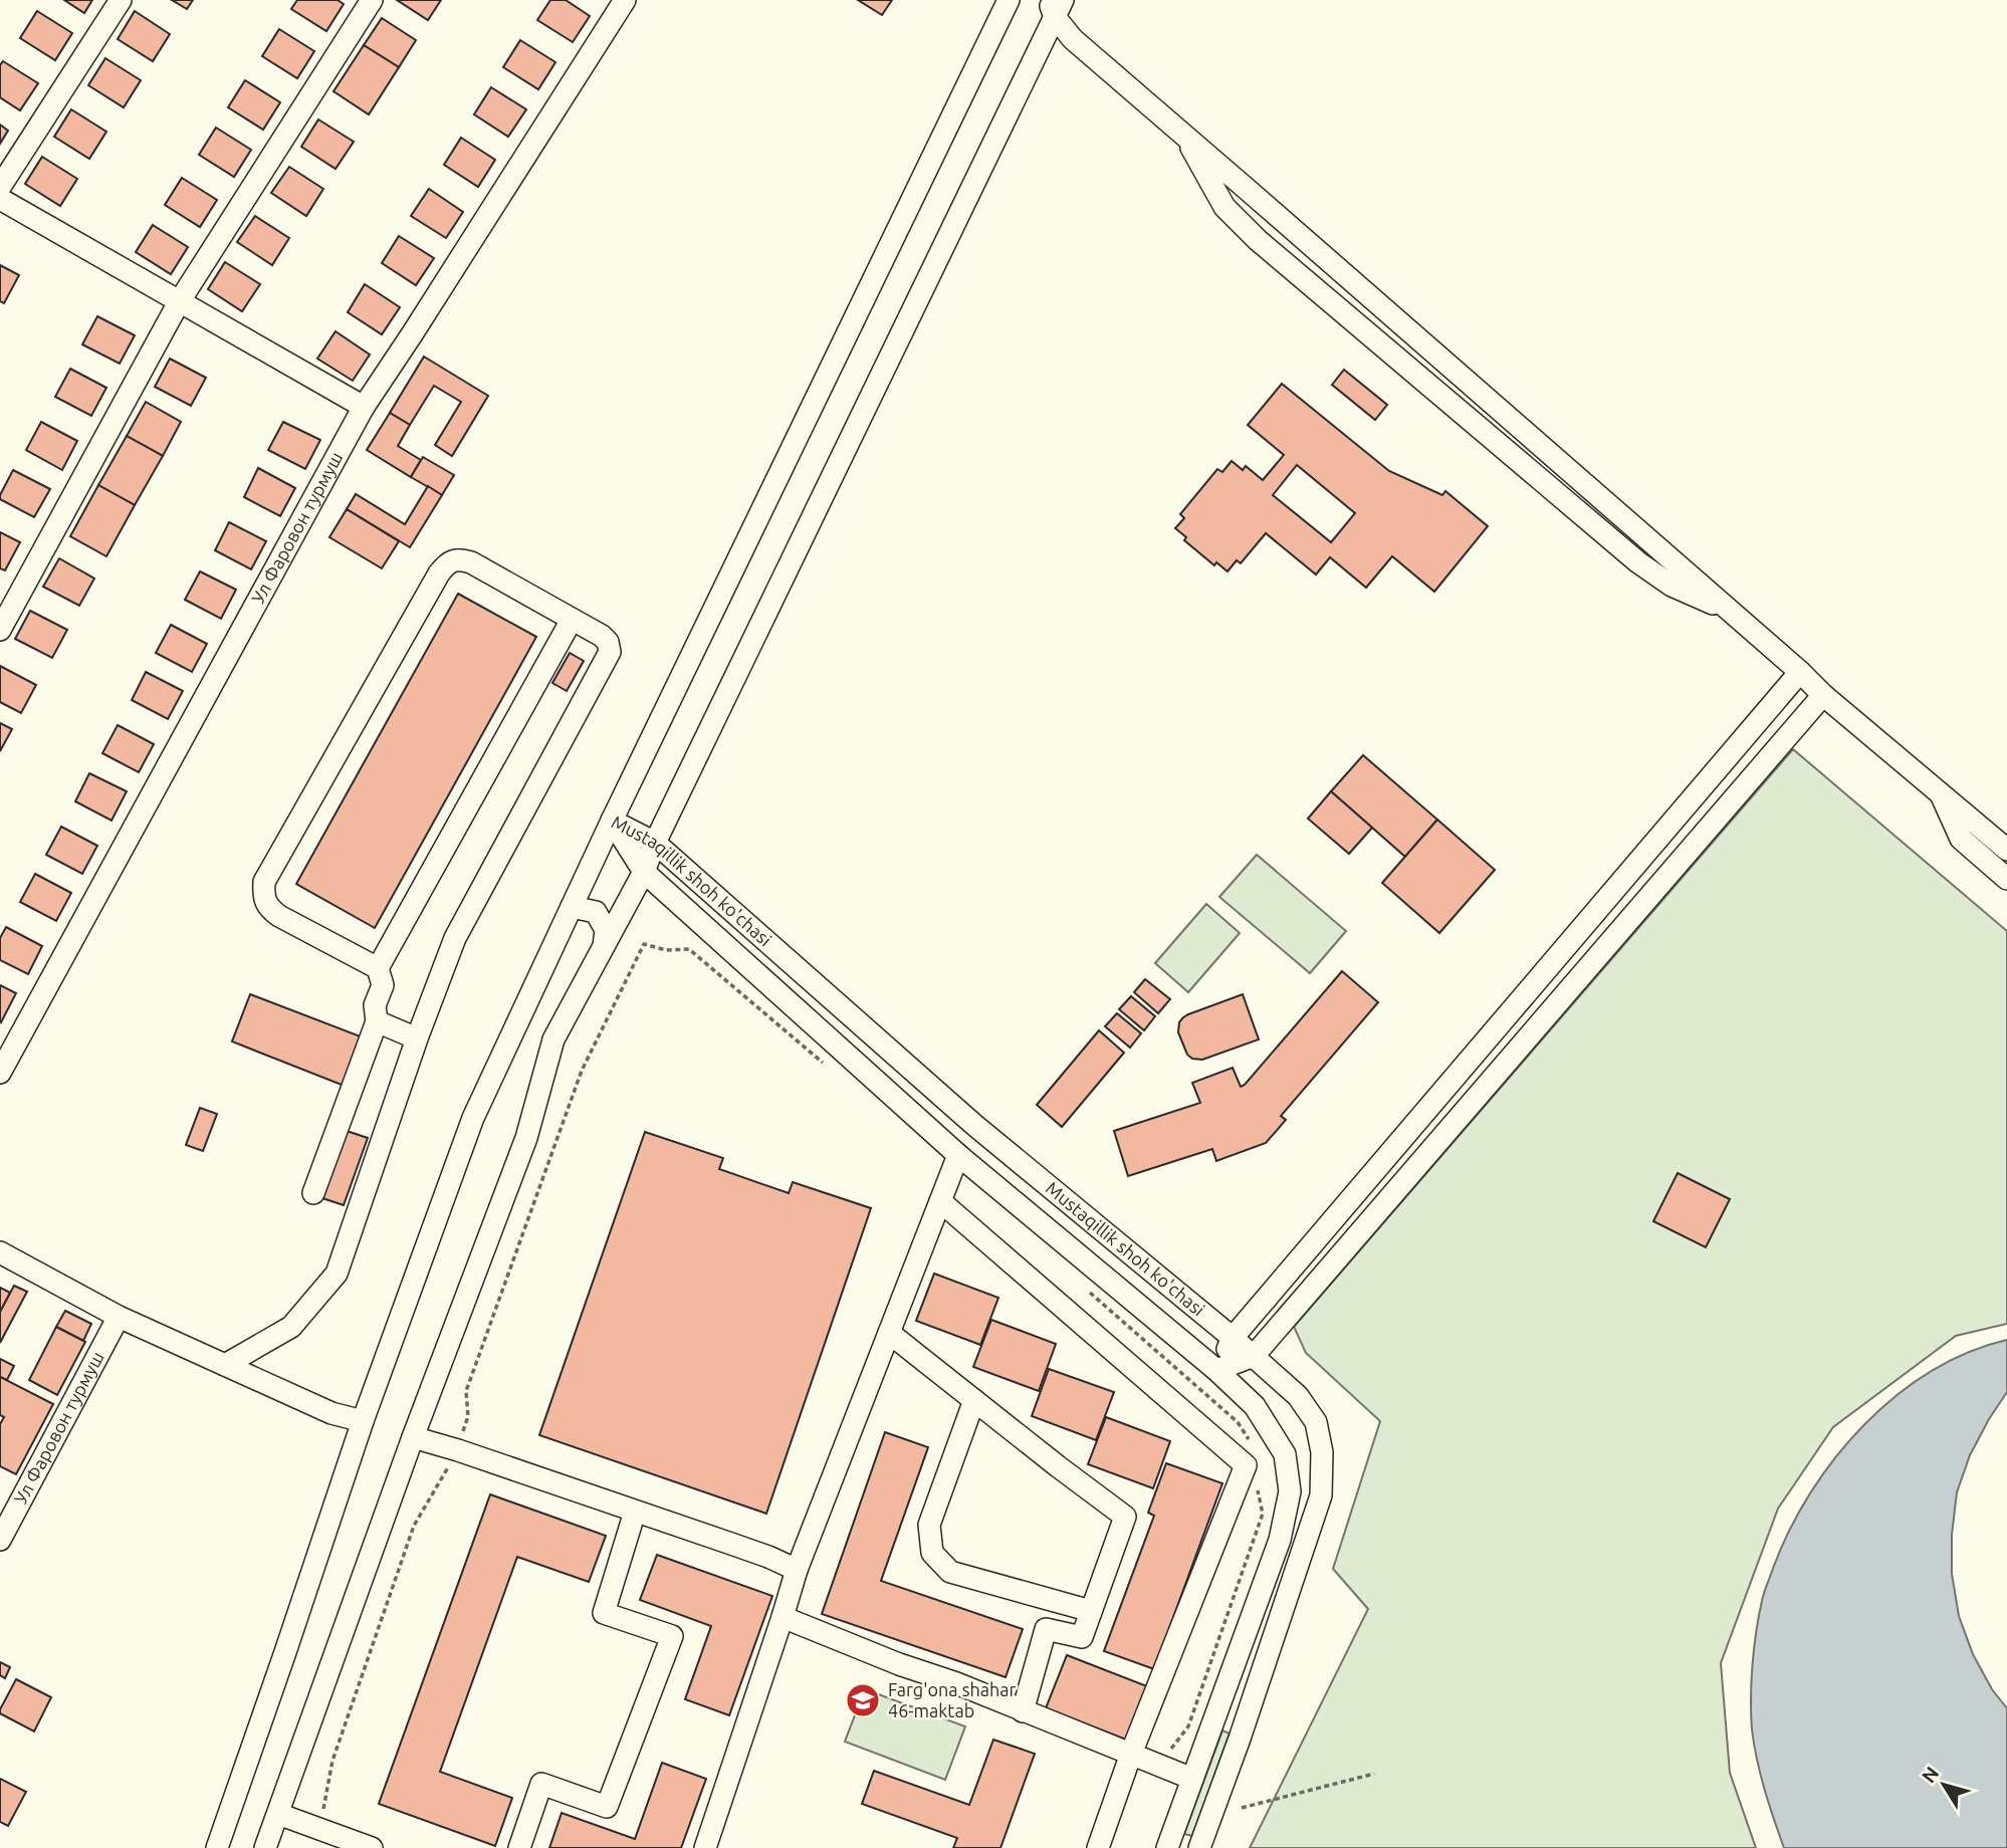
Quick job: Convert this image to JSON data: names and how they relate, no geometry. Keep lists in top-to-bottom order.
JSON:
{
  "streets": {
    "street": ["Ул Фаровон турмуш", "Mustaqillik shoh ko'chasi"]
  },
  "places": {
    "school or university": ["Farg'ona shahar 46-maktab"]
  },
  "north": "top left"
}
